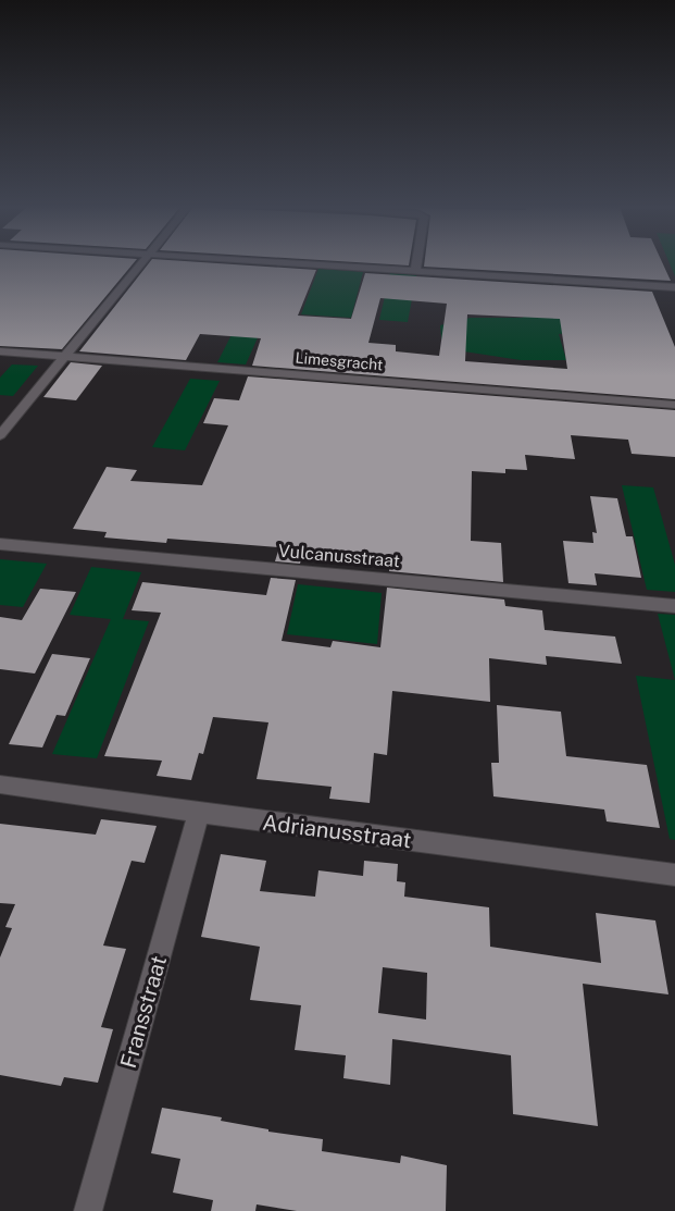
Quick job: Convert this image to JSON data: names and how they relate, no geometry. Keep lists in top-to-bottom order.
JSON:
{
  "streets": {
    "street": [
      "Limesgracht",
      "Vulcanusstraat",
      "Adrianusstraat",
      "Fransstraat"
    ]
  },
  "crossings": [
    ["Adrianusstraat", "Fransstraat"]
  ]
}
